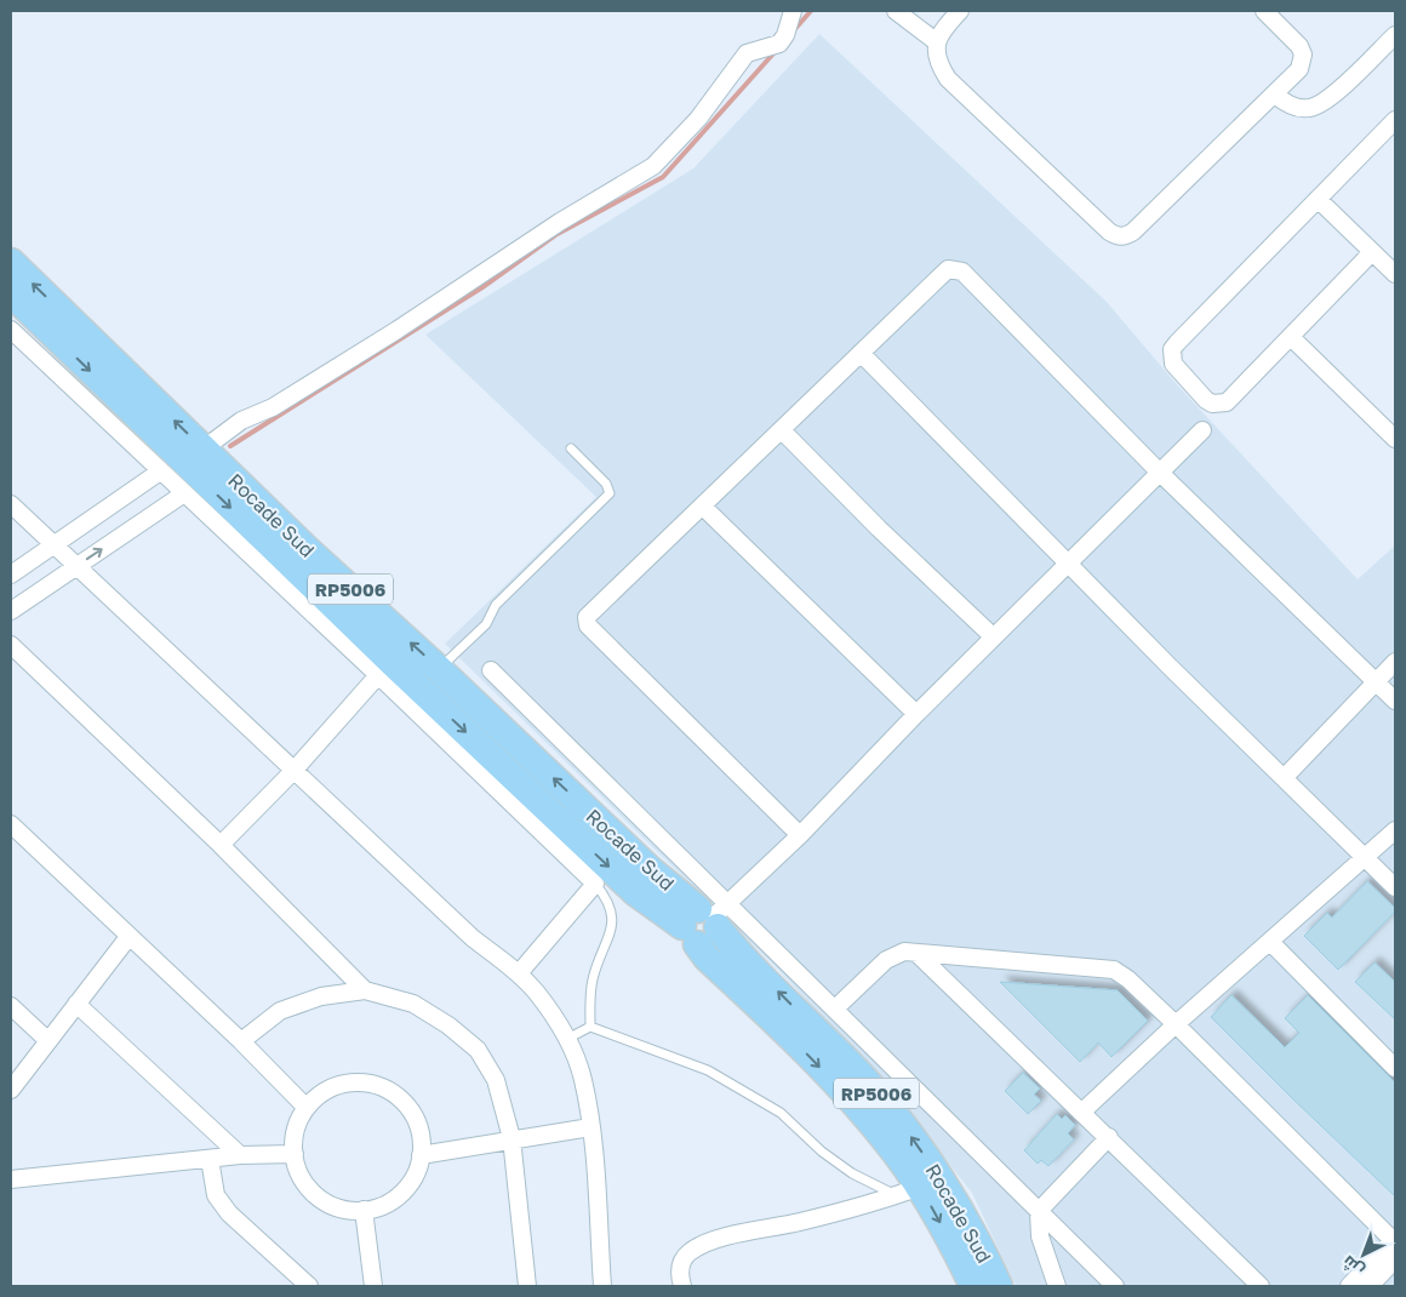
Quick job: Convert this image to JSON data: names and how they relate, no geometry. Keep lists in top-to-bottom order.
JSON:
{
  "streets": {
    "highway": ["Rocade Sud", "RP5006"]
  },
  "north": "bottom left"
}
